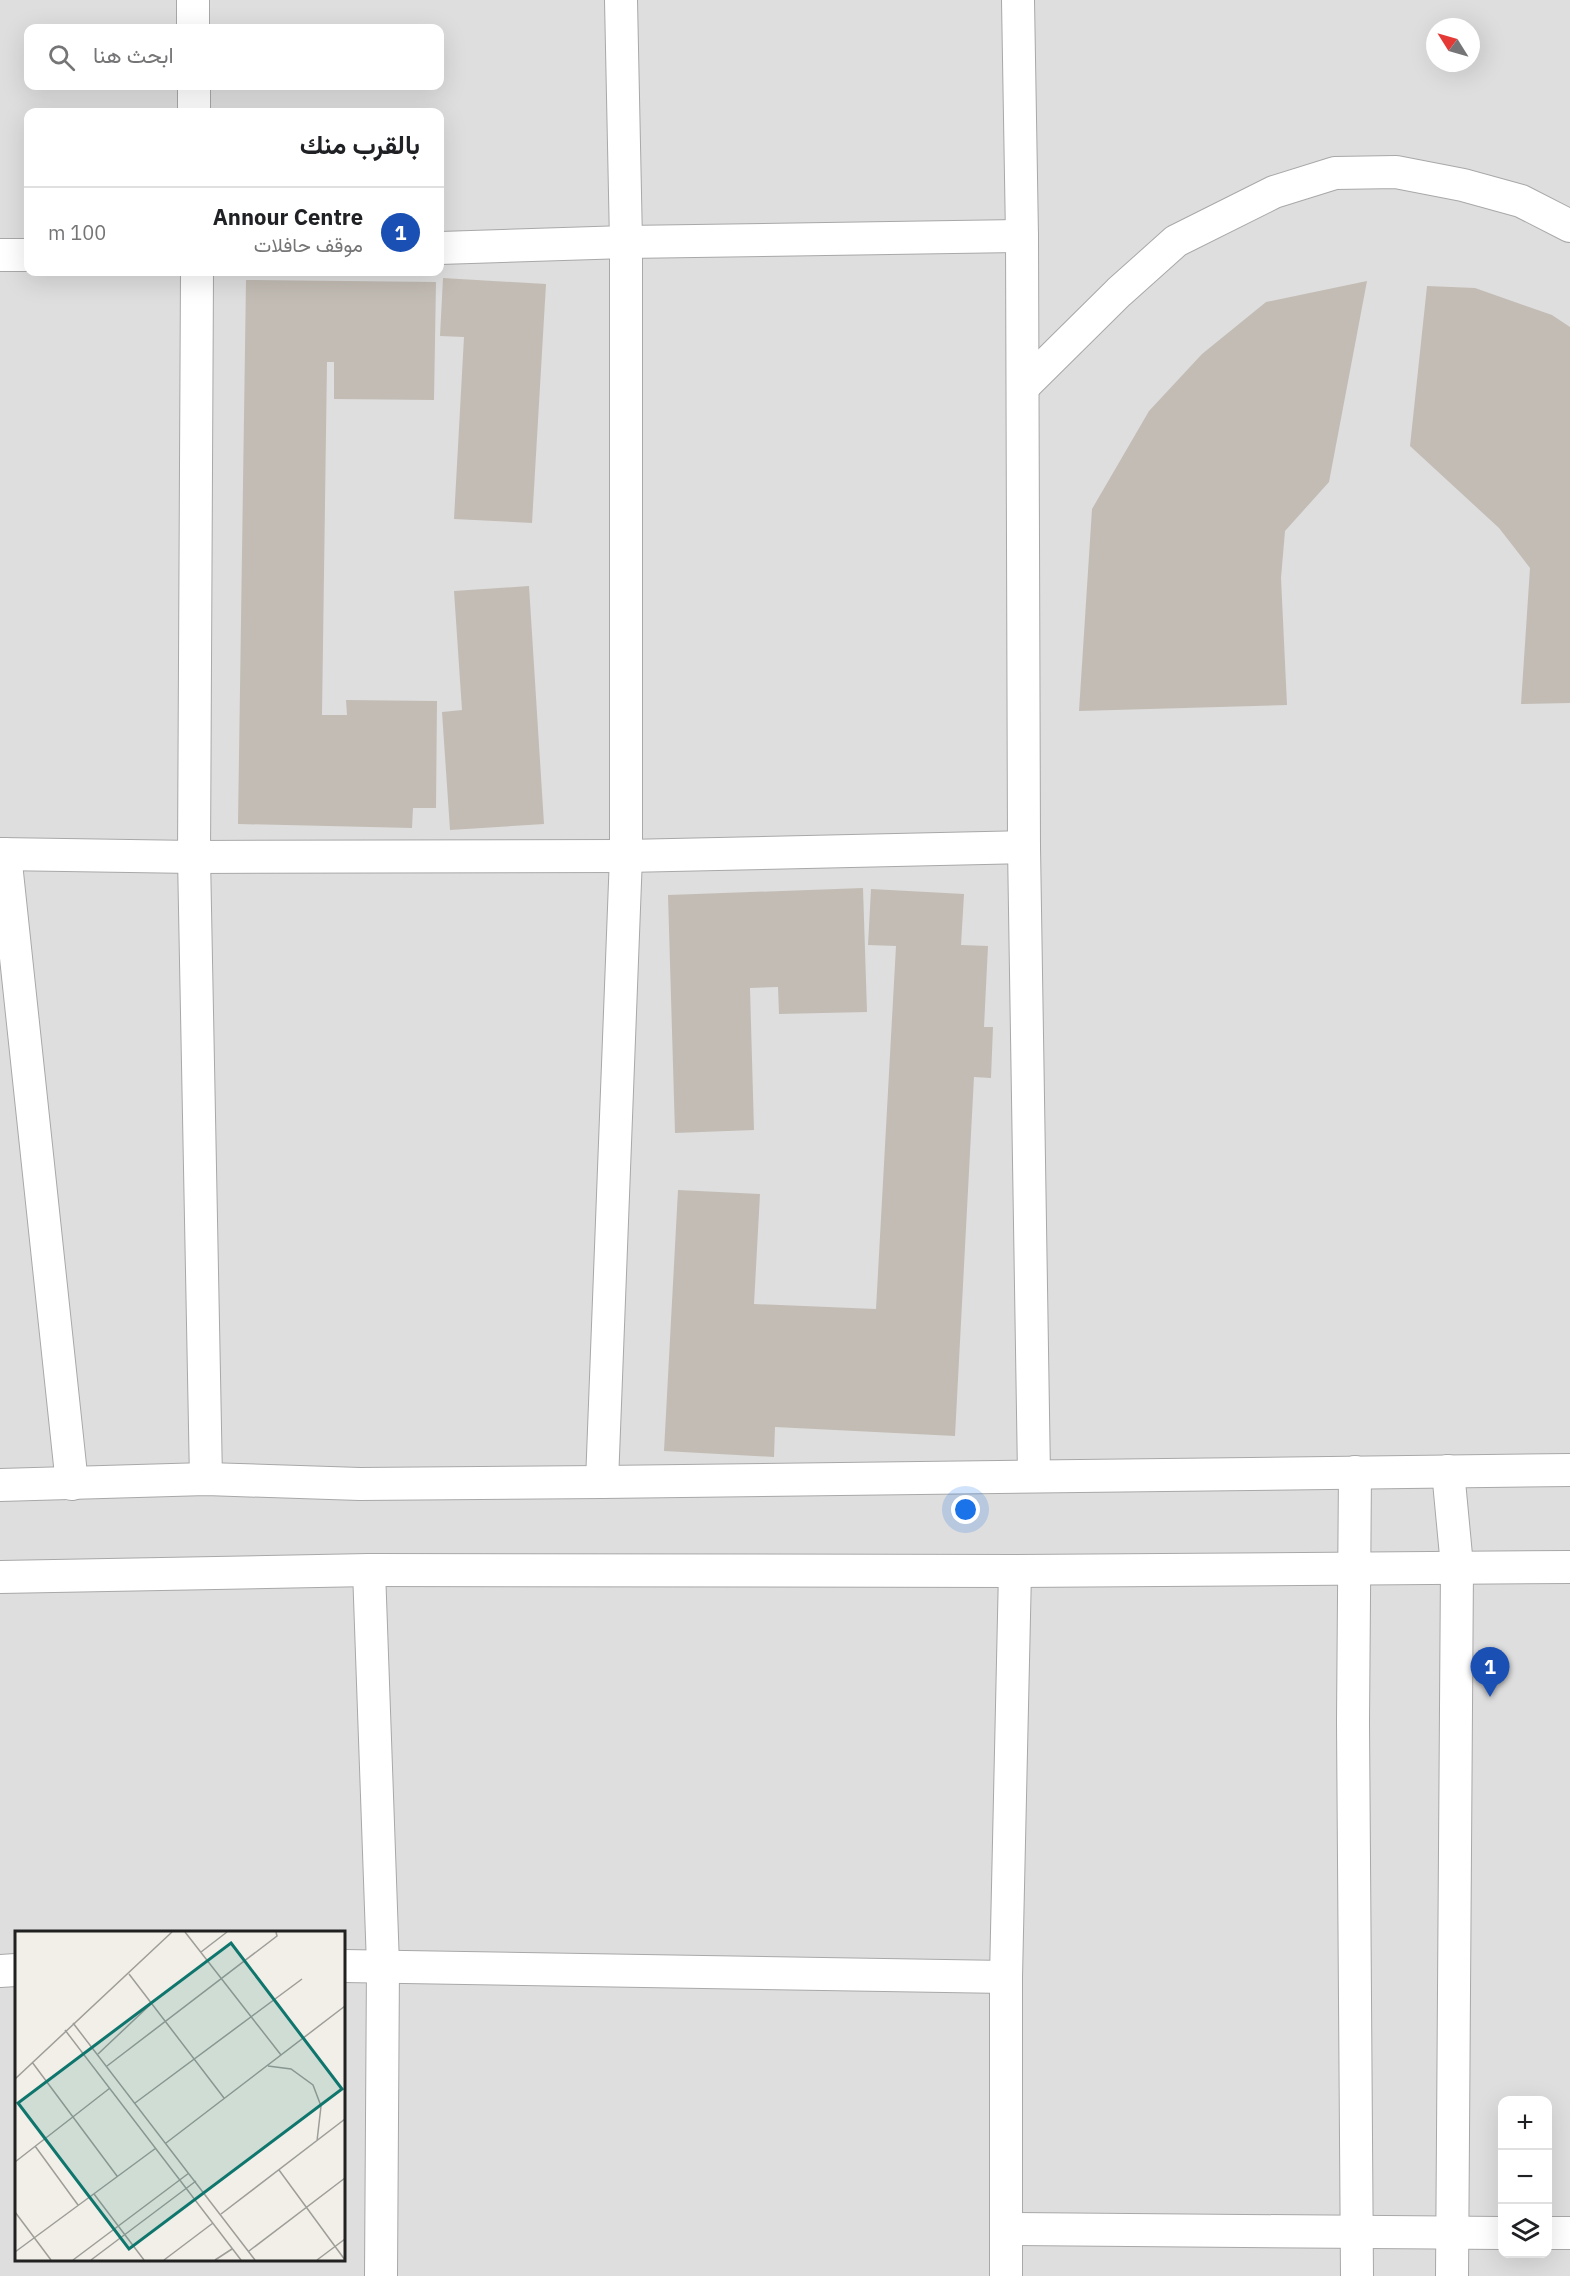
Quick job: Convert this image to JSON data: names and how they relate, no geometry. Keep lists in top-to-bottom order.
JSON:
{
  "north": "top left",
  "page": {
    "search": "ابحث هنا",
    "heading": "بالقرب منك",
    "list": [
      {
        "mark": "1",
        "name": "Annour Centre",
        "note": "موقف حافلات",
        "value": "100 m"
      }
    ],
    "pins": "1",
    "map_buttons": ["+", "−"]
  }
}
